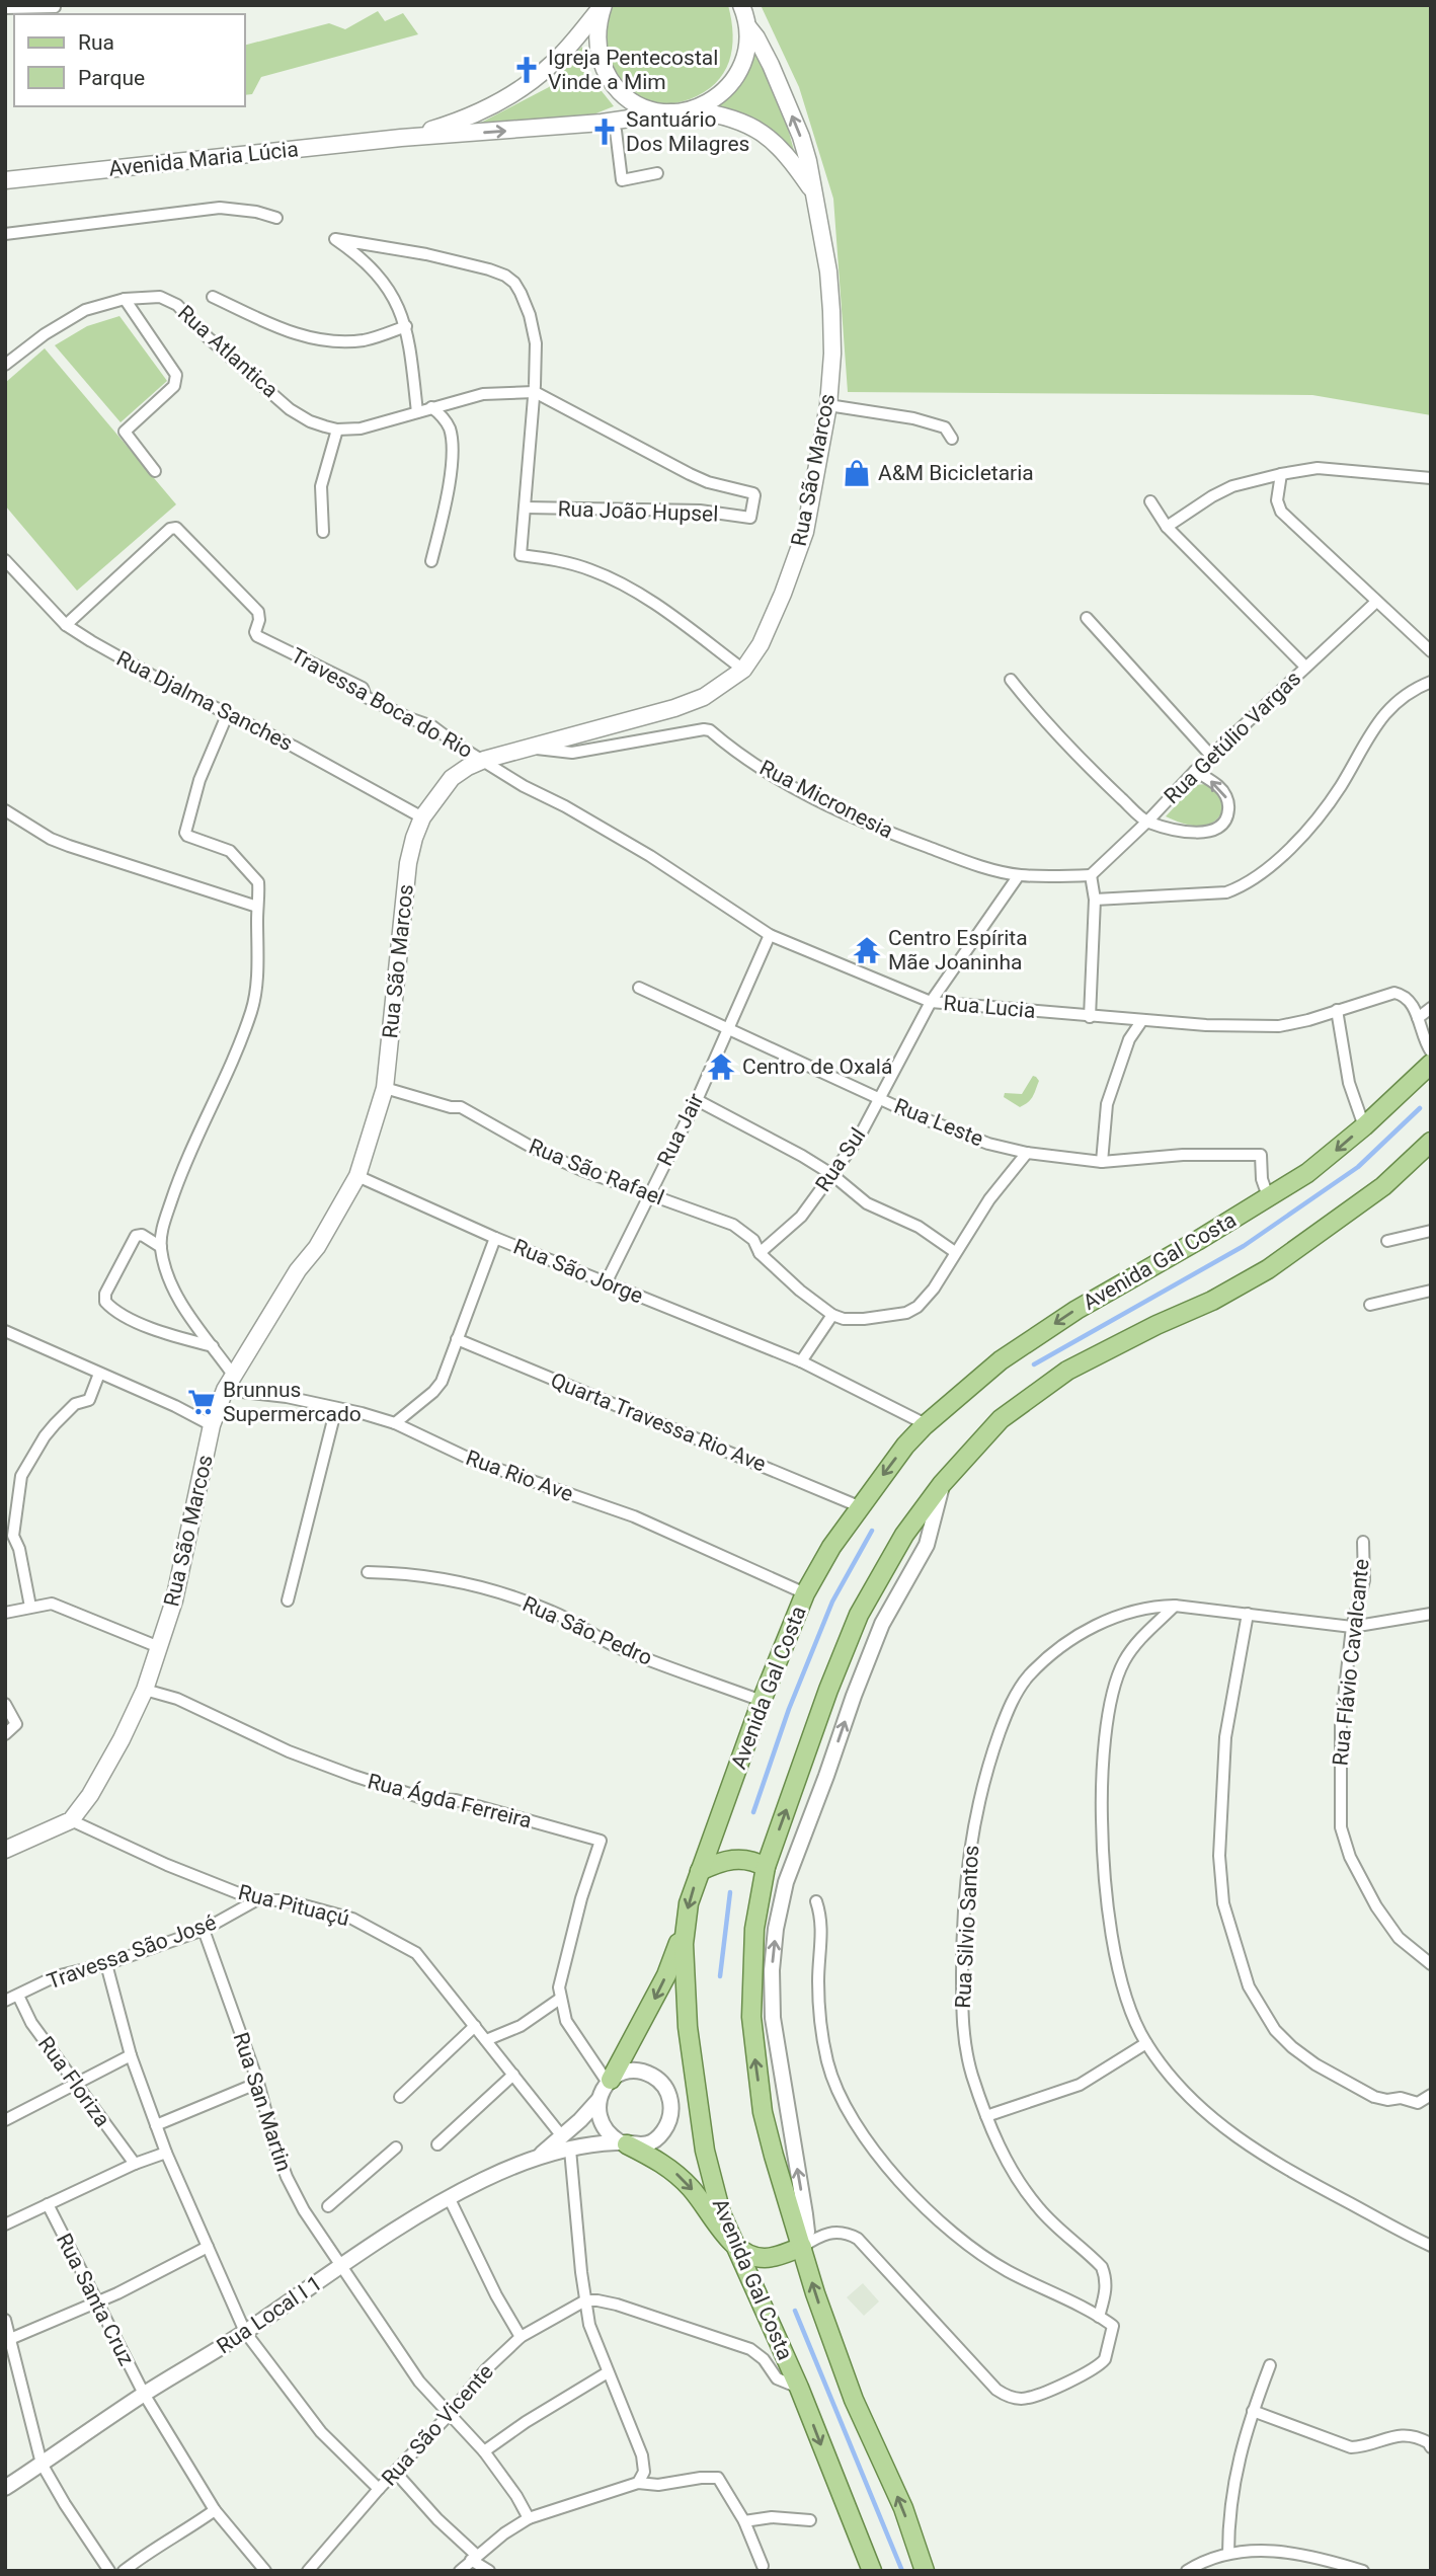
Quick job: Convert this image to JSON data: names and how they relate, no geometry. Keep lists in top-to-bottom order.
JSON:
{
  "streets": {
    "main road": ["Avenida Maria Lúcia", "Rua São Marcos", "Avenida Gal Costa"],
    "street": [
      "Rua Atlantica",
      "Rua João Hupsel",
      "Rua Djalma Sanches",
      "Travessa Boca do Rio",
      "Rua Getúlio Vargas",
      "Rua Micronesia",
      "Rua Lucia",
      "Rua Leste",
      "Rua Jair",
      "Rua Sul",
      "Rua São Rafael",
      "Rua São Jorge",
      "Quarta Travessa Rio Ave",
      "Rua Rio Ave",
      "Rua São Pedro",
      "Rua Flávio Cavalcante",
      "Rua Ágda Ferreira",
      "Rua Pituaçú",
      "Rua Silvio Santos",
      "Travessa São José",
      "Rua Floriza",
      "Rua San Martin",
      "Rua Santa Cruz",
      "Rua Local I 1",
      "Rua São Vicente"
    ]
  },
  "crossings": [
    ["Avenida Maria Lúcia", "Rua São Marcos"],
    ["Rua Atlantica", "Rua João Hupsel"],
    ["Rua São Marcos", "Rua Djalma Sanches"],
    ["Rua São Marcos", "Travessa Boca do Rio"],
    ["Rua São Marcos", "Rua Micronesia"],
    ["Rua São Marcos", "Rua Lucia"],
    ["Rua São Marcos", "Rua São Rafael"],
    ["Rua São Marcos", "Rua São Jorge"],
    ["Rua São Marcos", "Rua Rio Ave"],
    ["Rua São Marcos", "Rua Ágda Ferreira"],
    ["Rua São Marcos", "Rua Pituaçú"],
    ["Rua Djalma Sanches", "Travessa Boca do Rio"],
    ["Travessa Boca do Rio", "Rua Lucia"],
    ["Rua Getúlio Vargas", "Rua Micronesia"],
    ["Rua Micronesia", "Rua Sul"],
    ["Rua Lucia", "Rua Jair"],
    ["Rua Lucia", "Rua Sul"],
    ["Rua Leste", "Rua Jair"],
    ["Rua Leste", "Rua Sul"],
    ["Rua Leste", "Avenida Gal Costa"],
    ["Rua Jair", "Rua São Rafael"],
    ["Rua Jair", "Rua São Jorge"],
    ["Rua Sul", "Rua São Rafael"],
    ["Avenida Gal Costa", "Rua São Jorge"],
    ["Avenida Gal Costa", "Quarta Travessa Rio Ave"],
    ["Avenida Gal Costa", "Rua Rio Ave"],
    ["Avenida Gal Costa", "Rua São Pedro"],
    ["Rua Flávio Cavalcante", "Rua Silvio Santos"],
    ["Rua Pituaçú", "Travessa São José"],
    ["Rua Pituaçú", "Rua Local I 1"],
    ["Travessa São José", "Rua Floriza"],
    ["Travessa São José", "Rua San Martin"],
    ["Rua San Martin", "Rua Local I 1"],
    ["Rua San Martin", "Rua São Vicente"],
    ["Rua Santa Cruz", "Rua Local I 1"]
  ],
  "places": {
    "church": ["Igreja Pentecostal Vinde a Mim", "Santuário Dos Milagres"],
    "shop": ["A&M Bicicletaria"],
    "temple": ["Centro Espírita Mãe Joaninha", "Centro de Oxalá"],
    "supermarket": ["Brunnus Supermercado"]
  },
  "legend": ["Rua", "Parque"]
}
